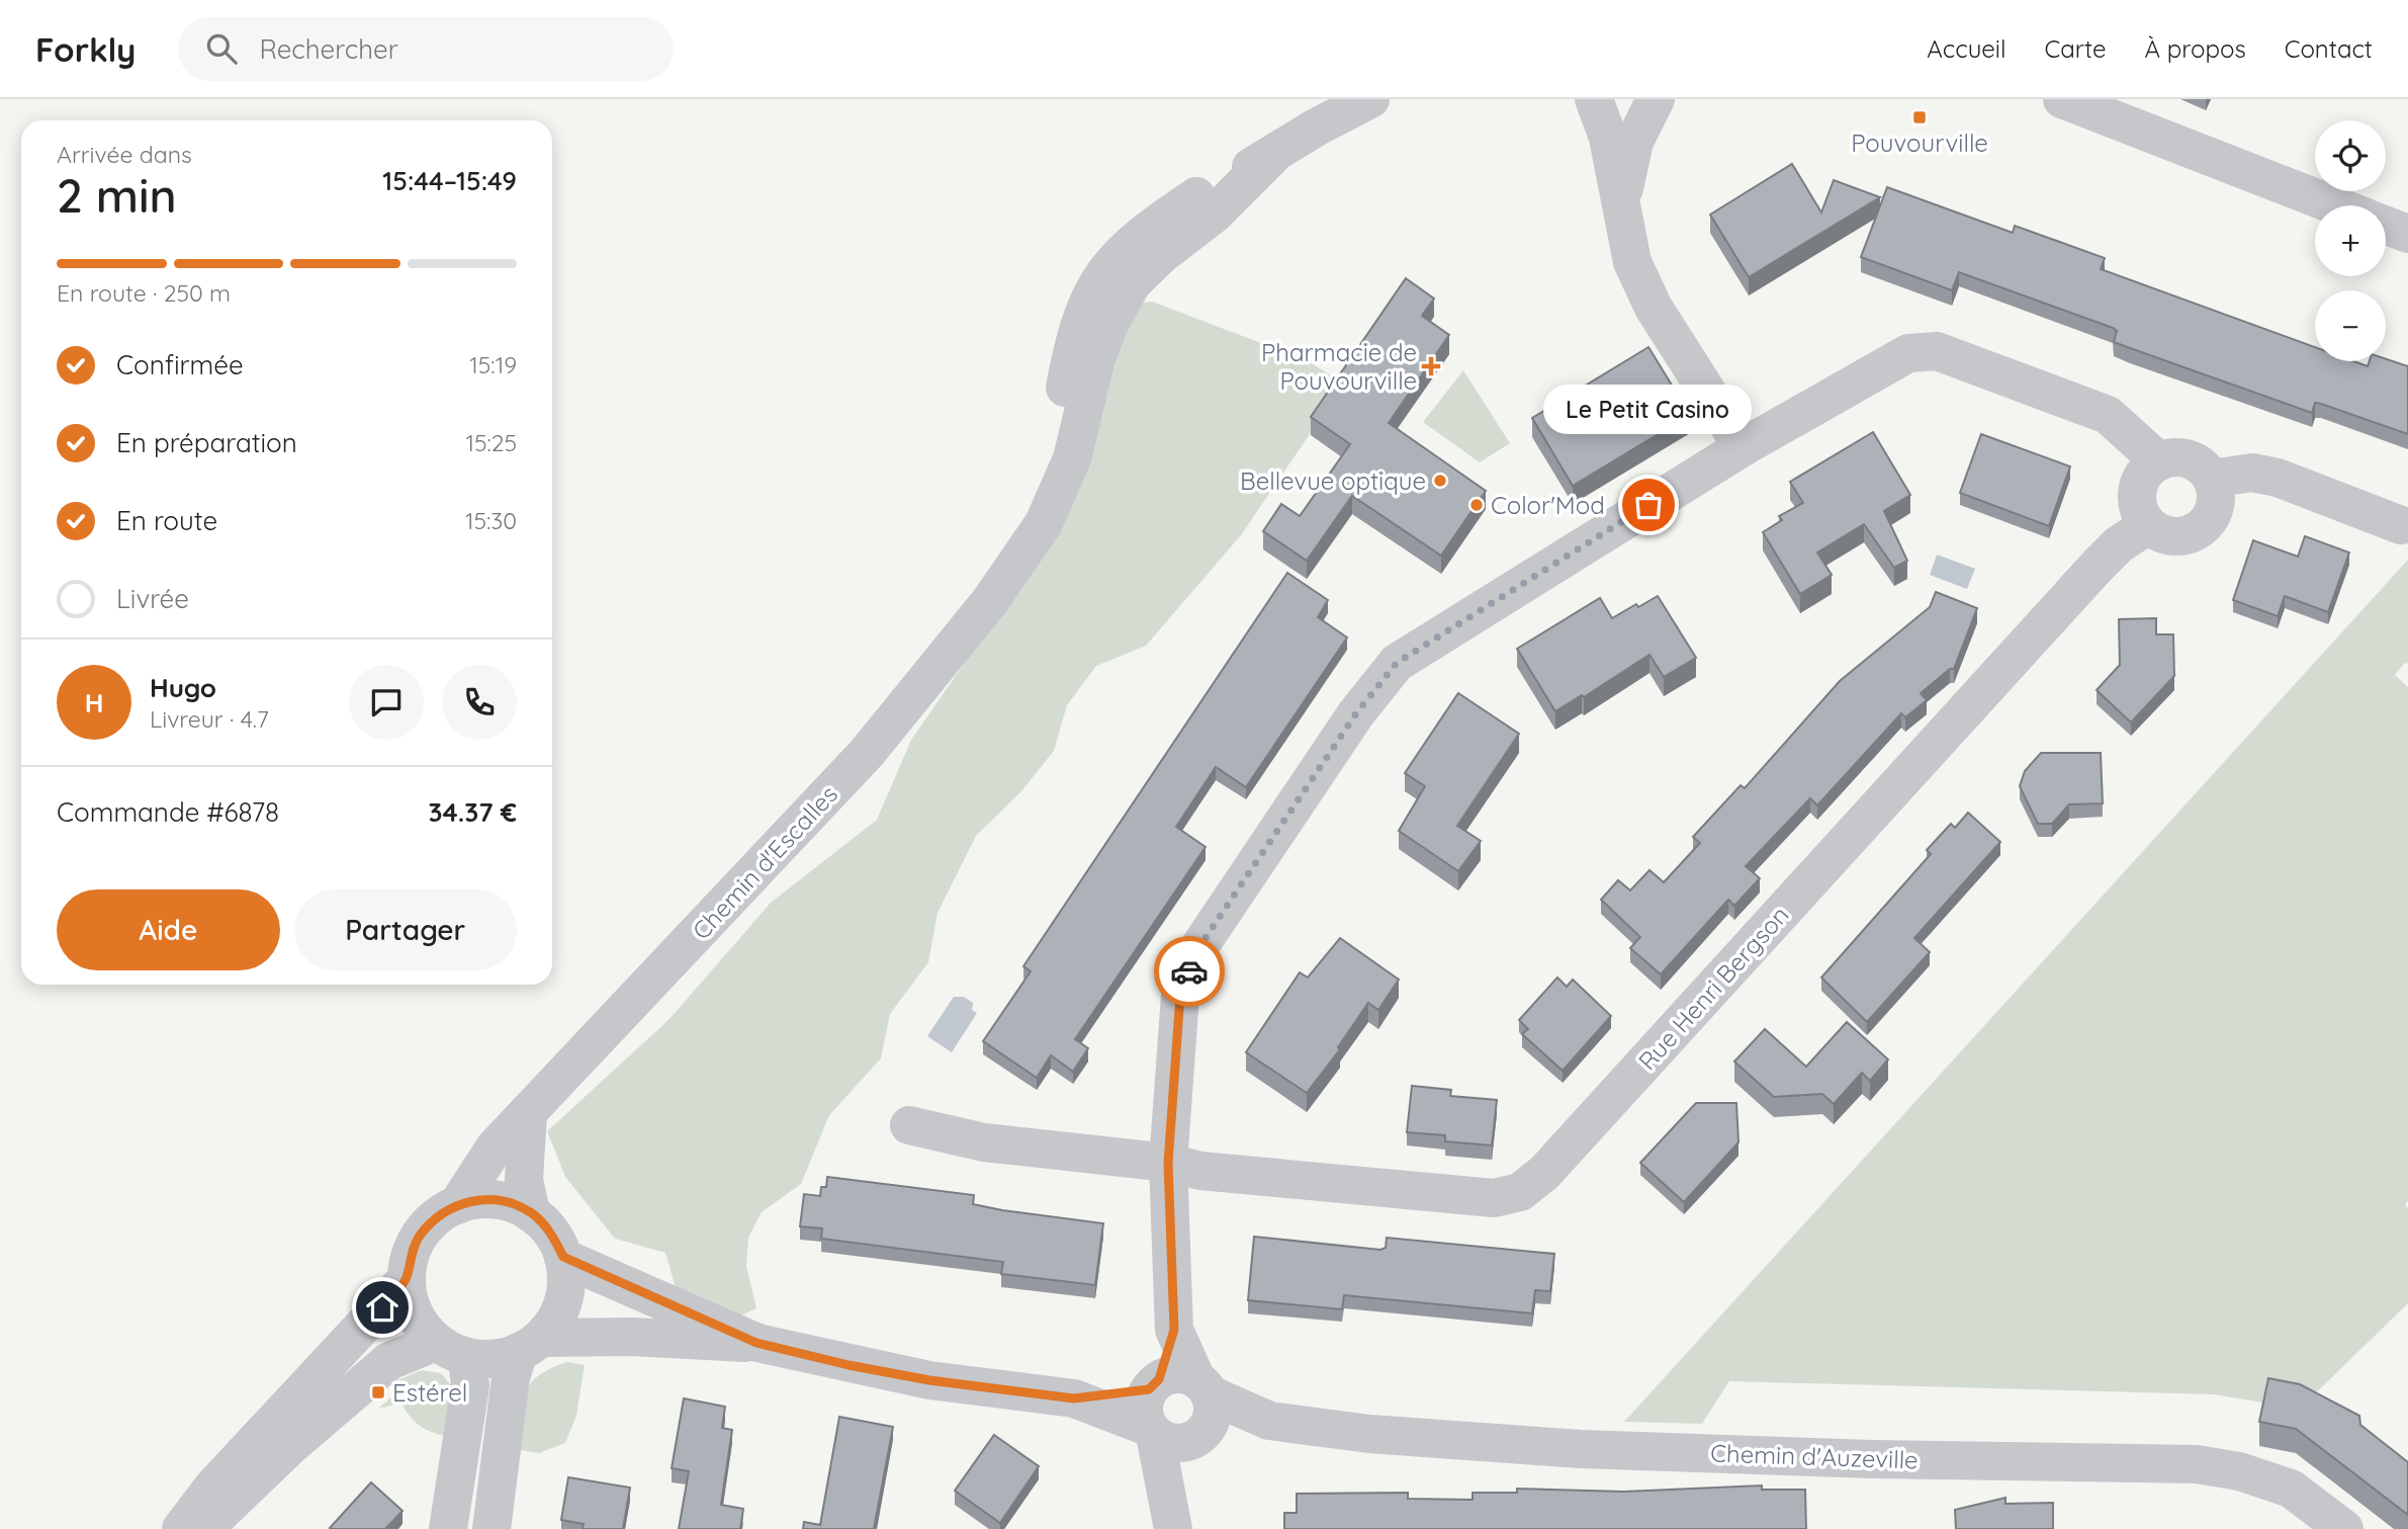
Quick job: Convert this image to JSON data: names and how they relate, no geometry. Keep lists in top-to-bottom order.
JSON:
{
  "streets": {
    "street": ["Chemin d'Escalles", "Rue Henri Bergson", "Chemin d'Auzeville"]
  },
  "crossings": [
    ["Chemin d'Escalles", "Chemin d'Auzeville"]
  ],
  "places": {
    "transit": ["Pouvourville", "Estérel"],
    "health": ["Pharmacie de Pouvourville"],
    "other": ["Bellevue optique", "Color'Mod", "Le Petit Casino"]
  },
  "page": {
    "header": "Forkly",
    "search": "Rechercher",
    "nav": [
      "Accueil",
      "Carte",
      "À propos",
      "Contact"
    ],
    "map_buttons": ["+", "−"],
    "heading": ["2 min", "Arrivée dans", "15:44–15:49"],
    "panel": [
      "Hugo",
      "Livreur · 4.7",
      "Commande #6878",
      "34.37 €"
    ],
    "bar": "En route · 250 m",
    "list": [
      ["Confirmée", "15:19"],
      ["En préparation", "15:25"],
      ["En route", "15:30"],
      "Livrée"
    ],
    "bubble": "Le Petit Casino",
    "round": "H",
    "buttons": ["Aide", "Partager"]
  }
}
